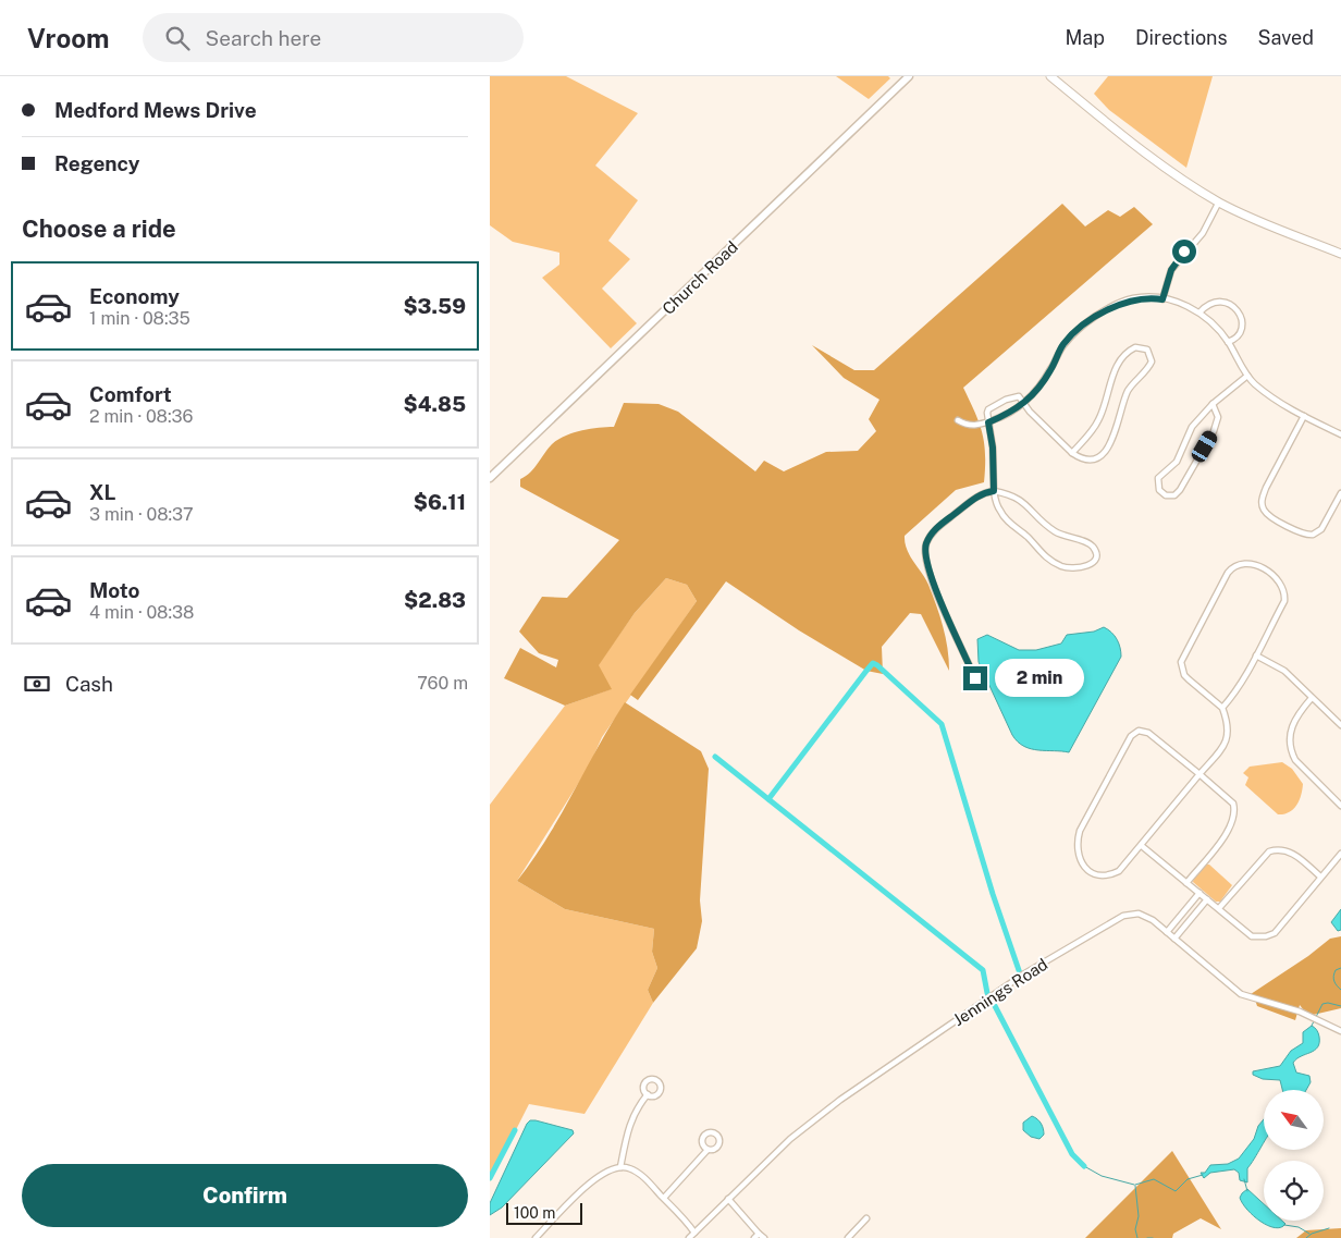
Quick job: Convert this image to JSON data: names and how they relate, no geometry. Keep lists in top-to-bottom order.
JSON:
{
  "streets": {
    "main road": ["Church Road"],
    "street": ["Jennings Road"]
  },
  "scale_bar": "100 m",
  "north": "top left",
  "page": {
    "header": "Vroom",
    "search": "Search here",
    "nav": ["Map", "Directions", "Saved"],
    "banner": ["Medford Mews Drive", "Regency"],
    "heading": "Choose a ride",
    "list": [
      {
        "name": "Economy",
        "note": "1 min · 08:35",
        "value": "$3.59"
      },
      {
        "name": "Comfort",
        "note": "2 min · 08:36",
        "value": "$4.85"
      },
      {
        "name": "XL",
        "note": "3 min · 08:37",
        "value": "$6.11"
      },
      {
        "name": "Moto",
        "note": "4 min · 08:38",
        "value": "$2.83"
      }
    ],
    "pay": ["Cash", "760 m"],
    "bubble": "2 min",
    "buttons": "Confirm",
    "scale": "100 m"
  }
}
